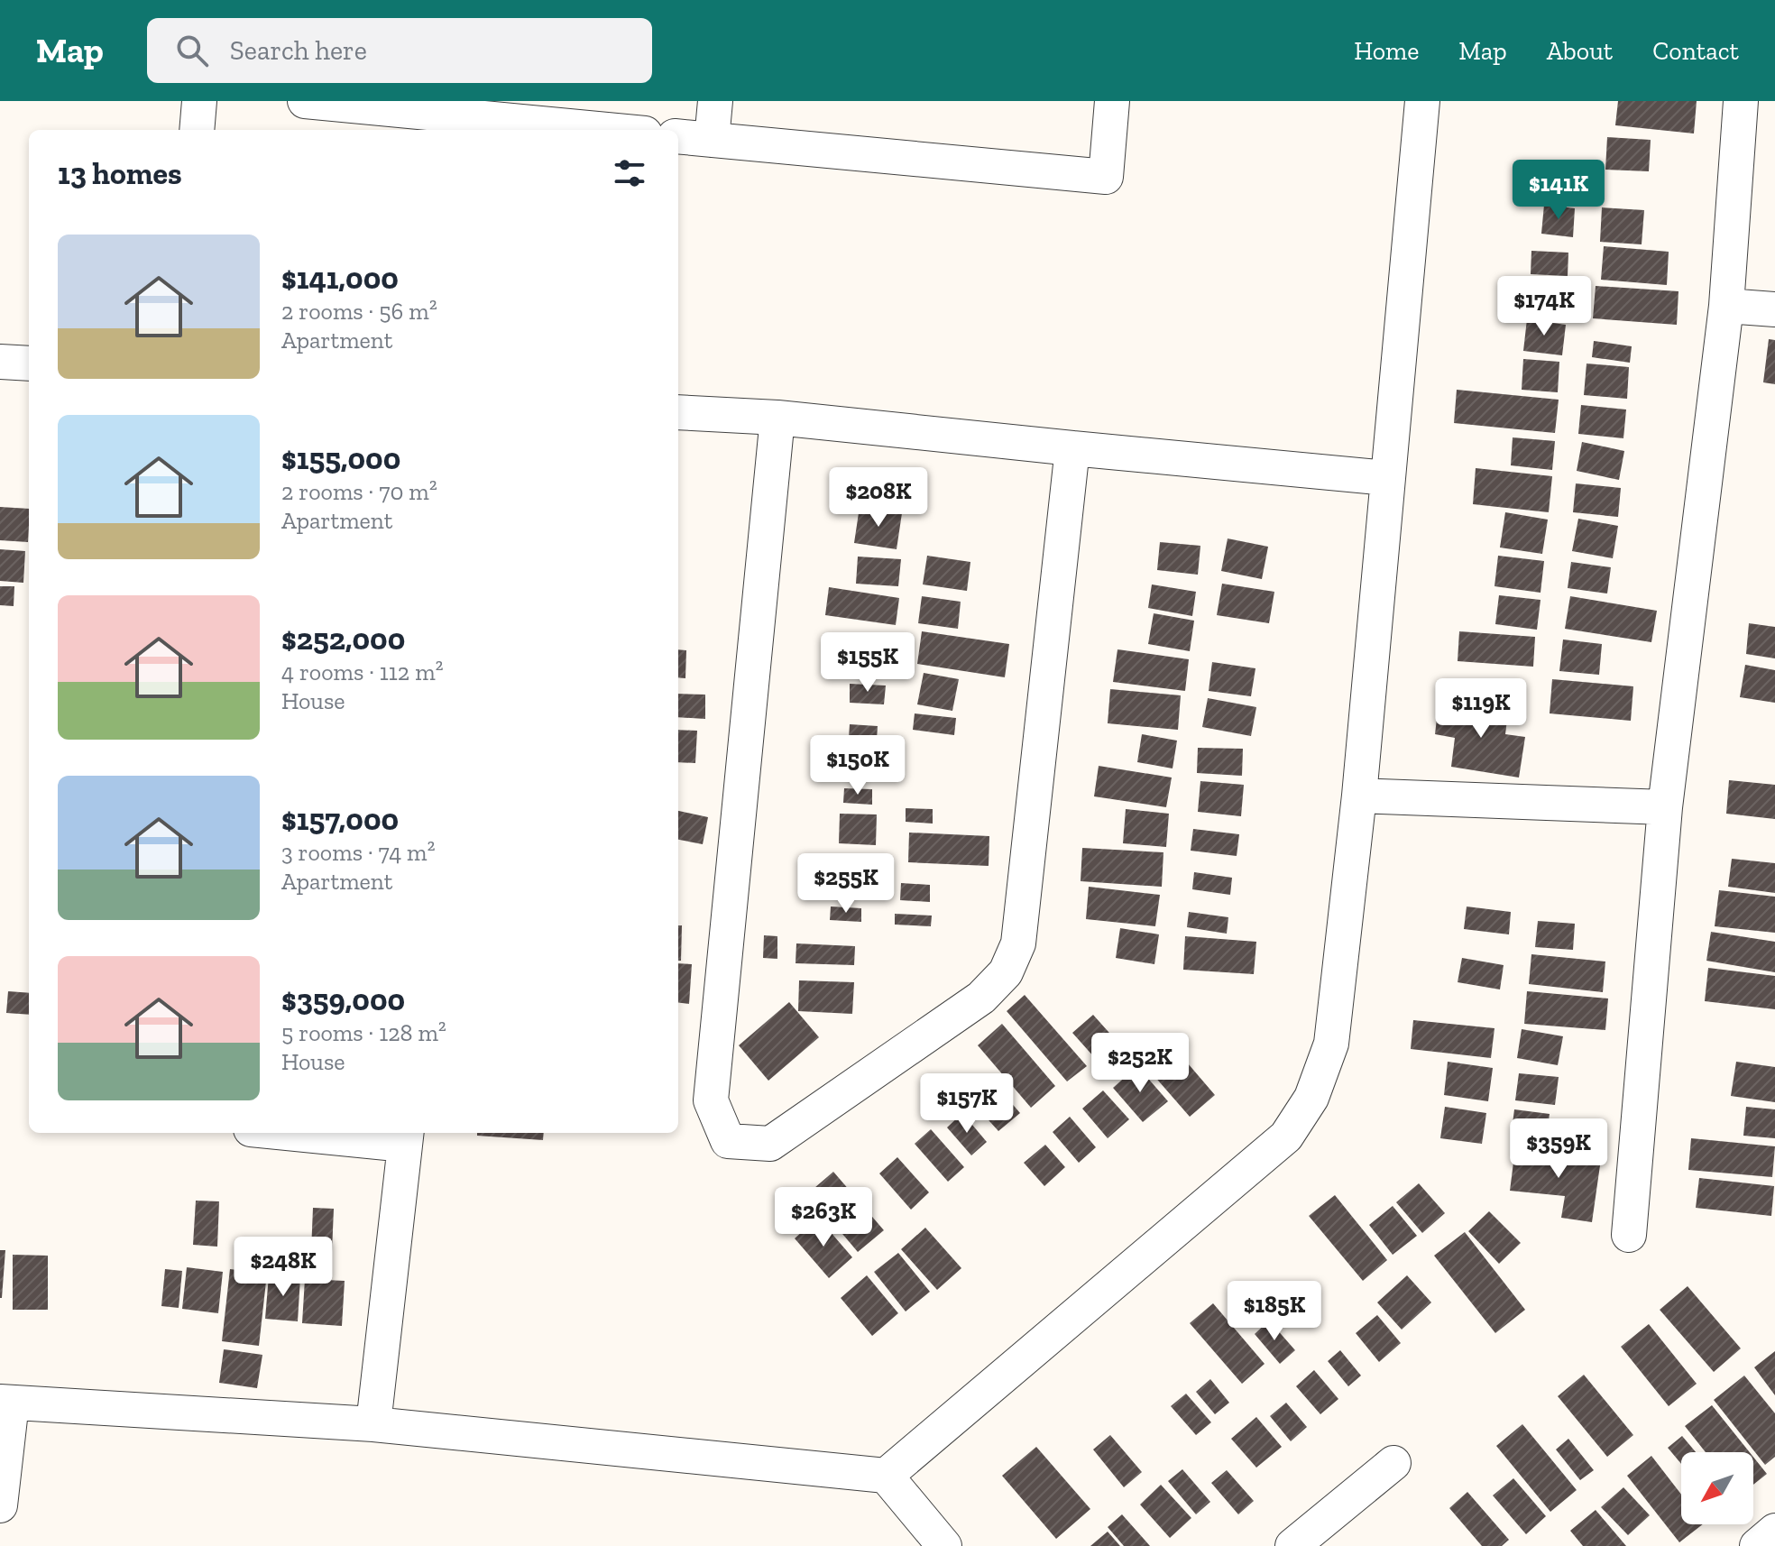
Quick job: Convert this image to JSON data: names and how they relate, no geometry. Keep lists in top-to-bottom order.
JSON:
{
  "north": "bottom left",
  "page": {
    "header": "Map",
    "search": "Search here",
    "nav": [
      "Home",
      "Map",
      "About",
      "Contact"
    ],
    "heading": "13 homes",
    "price": [
      "$141K",
      "$174K",
      "$208K",
      "$155K",
      "$119K",
      "$150K",
      "$255K",
      "$252K",
      "$157K",
      "$359K",
      "$263K",
      "$248K",
      "$185K"
    ],
    "list": [
      {
        "name": "$141,000",
        "note": "2 rooms · 56 m² · Apartment"
      },
      {
        "name": "$155,000",
        "note": "2 rooms · 70 m² · Apartment"
      },
      {
        "name": "$252,000",
        "note": "4 rooms · 112 m² · House"
      },
      {
        "name": "$157,000",
        "note": "3 rooms · 74 m² · Apartment"
      },
      {
        "name": "$359,000",
        "note": "5 rooms · 128 m² · House"
      }
    ]
  }
}
